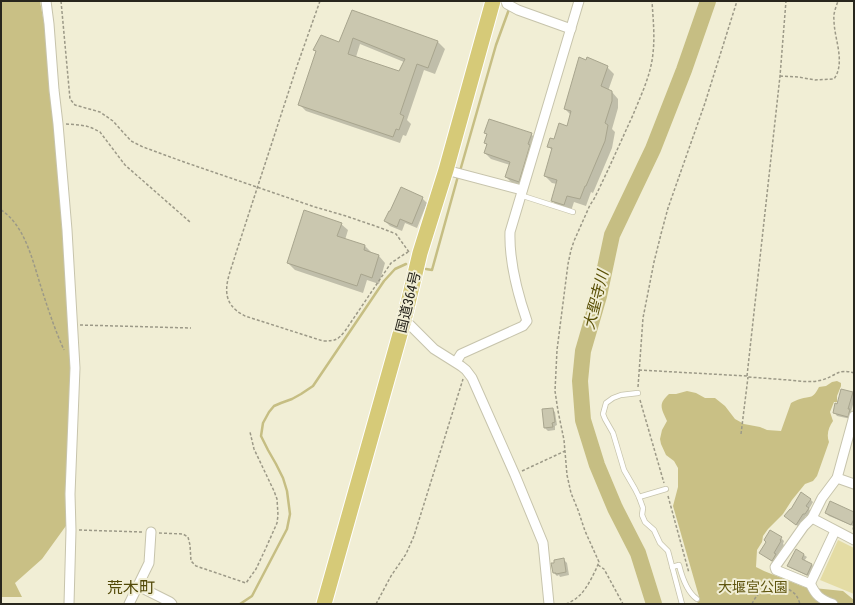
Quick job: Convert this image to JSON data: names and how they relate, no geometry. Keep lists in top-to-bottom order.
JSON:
{
  "streets": {
    "highway": ["国道364号"]
  },
  "districts": ["荒木町"],
  "water": ["大聖寺川"],
  "parks": ["大堰宮公園"]
}
